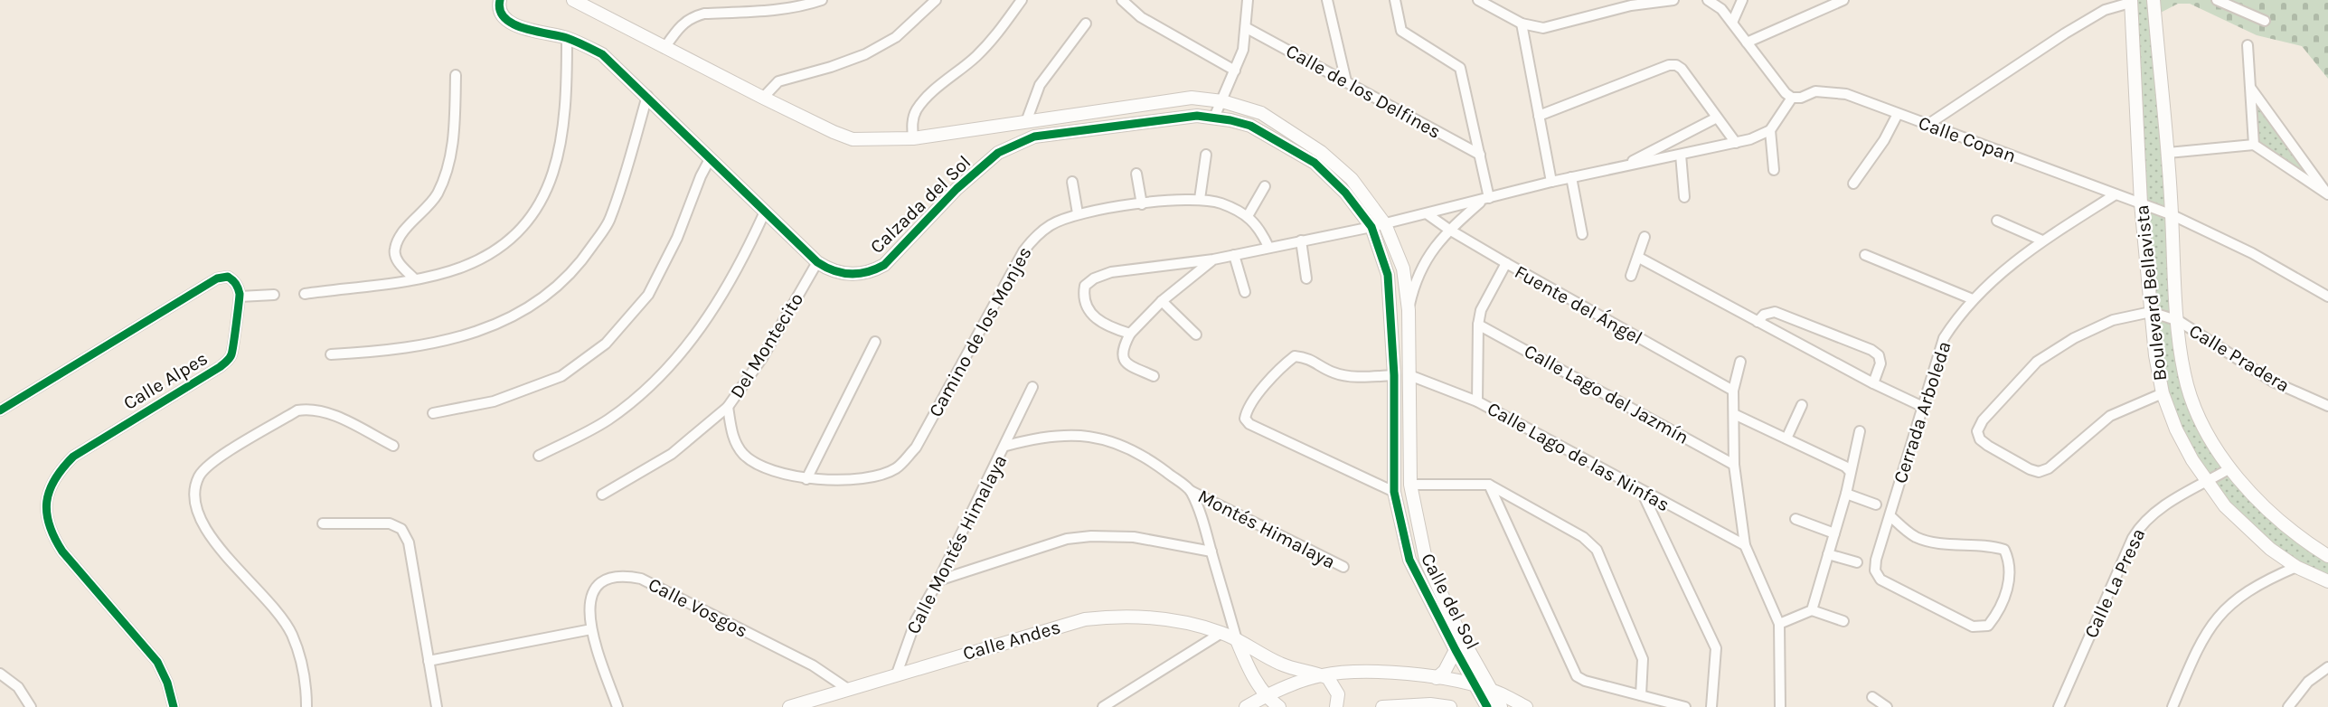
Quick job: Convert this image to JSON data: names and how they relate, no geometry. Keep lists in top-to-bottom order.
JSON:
{
  "streets": {
    "street": [
      "Calle de los Delfines",
      "Calle Copan",
      "Calzada del Sol",
      "Boulevard Bellavista",
      "Fuente del Ángel",
      "Camino de los Monjes",
      "Del Montecito",
      "Calle Pradera",
      "Calle Alpes",
      "Calle Lago del Jazmín",
      "Cerrada Arboleda",
      "Calle Lago de las Ninfas",
      "Montés Himalaya",
      "Calle Montés Himalaya",
      "Calle La Presa",
      "Calle del Sol",
      "Calle Vosgos",
      "Calle Andes"
    ]
  },
  "crossings": [
    ["Calle Copan", "Boulevard Bellavista"],
    ["Calle Copan", "Cerrada Arboleda"],
    ["Calzada del Sol", "Del Montecito"],
    ["Calzada del Sol", "Calle Lago de las Ninfas"],
    ["Calzada del Sol", "Calle del Sol"],
    ["Boulevard Bellavista", "Calle Pradera"],
    ["Boulevard Bellavista", "Calle La Presa"],
    ["Camino de los Monjes", "Del Montecito"],
    ["Calle Lago de las Ninfas", "Calle del Sol"],
    ["Montés Himalaya", "Calle Montés Himalaya"],
    ["Calle Montés Himalaya", "Calle Andes"],
    ["Calle Vosgos", "Calle Andes"]
  ]
}
